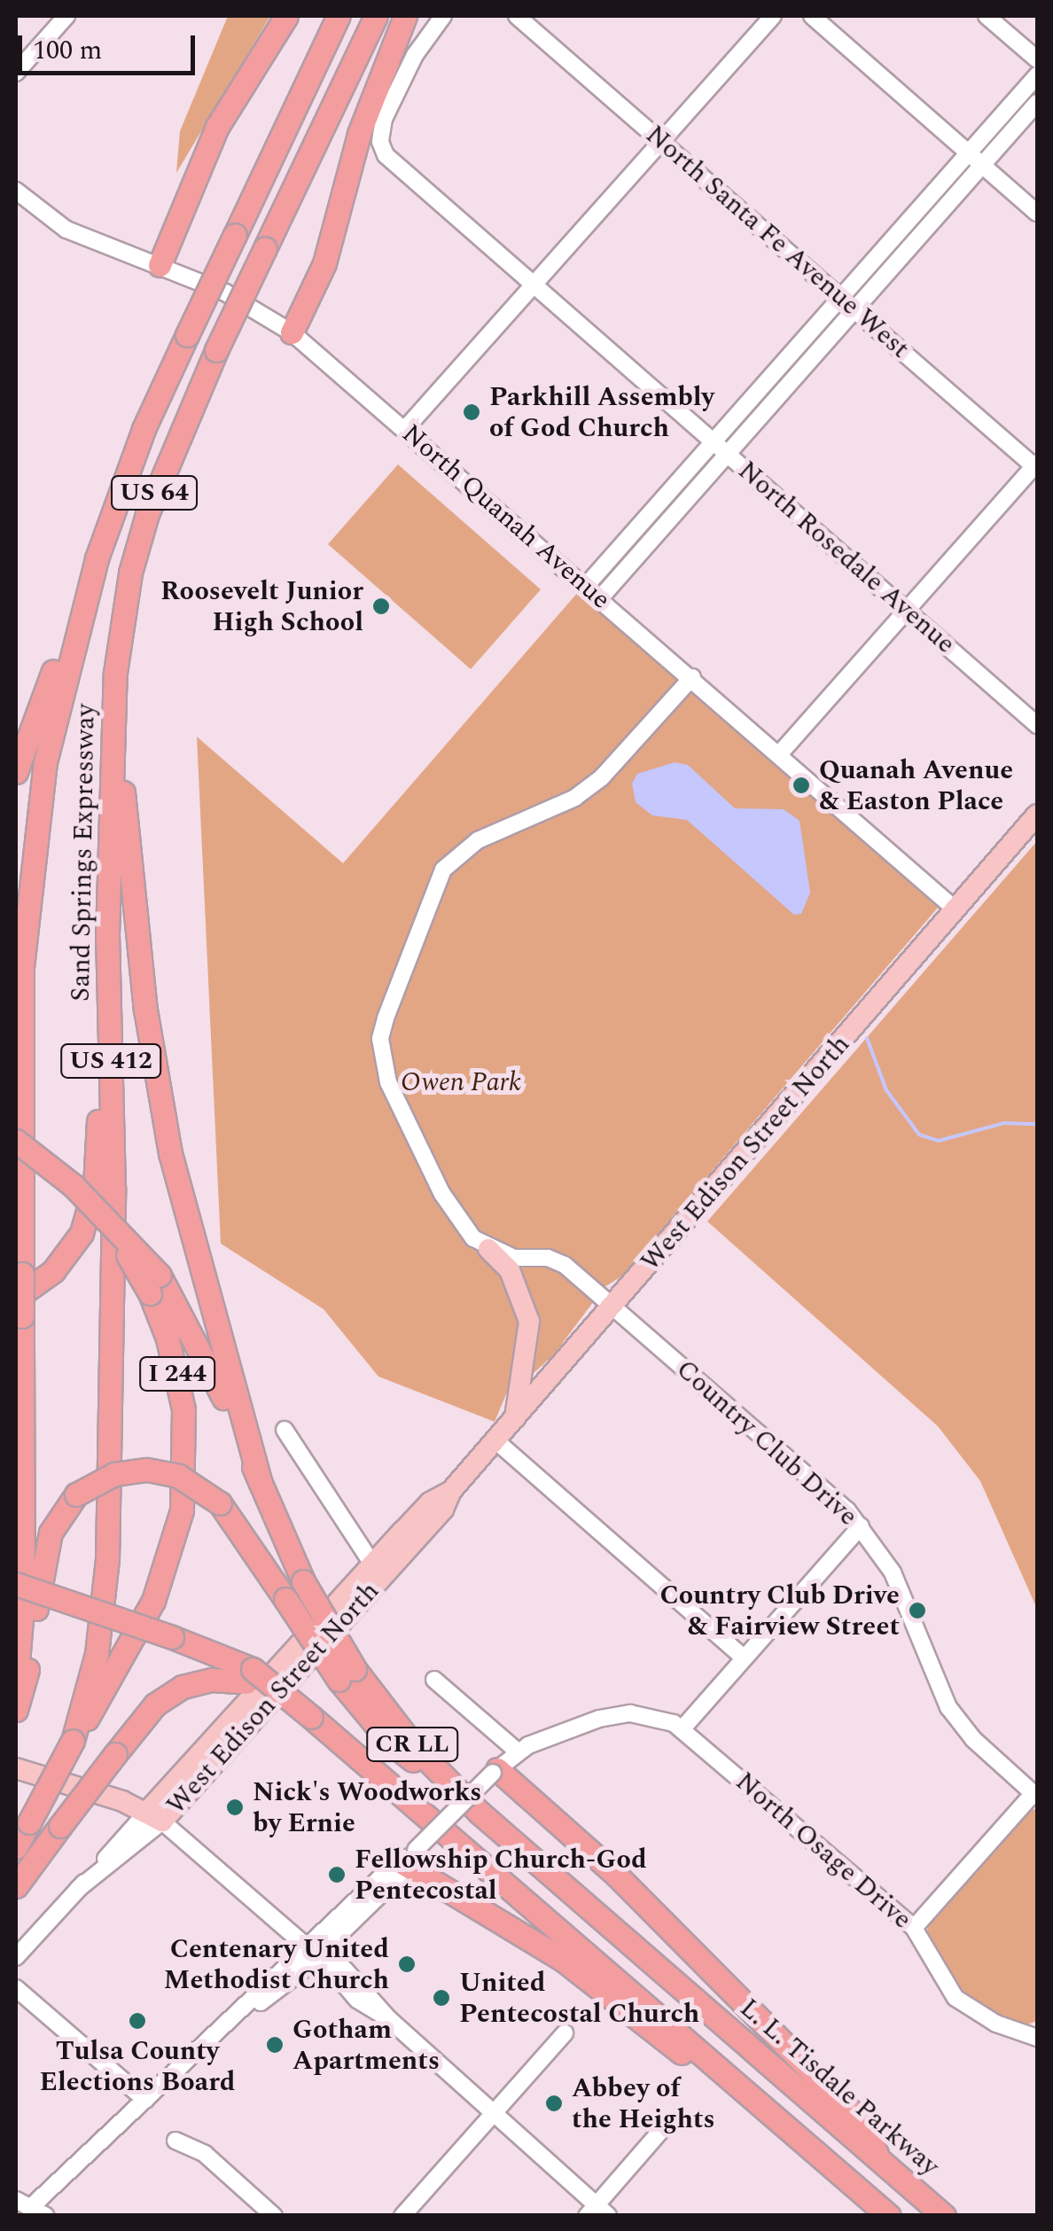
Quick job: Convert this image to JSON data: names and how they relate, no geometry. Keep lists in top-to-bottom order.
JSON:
{
  "streets": {
    "highway": [
      "US 64",
      "Sand Springs Expressway",
      "US 412",
      "I 244",
      "CR LL",
      "L. L. Tisdale Parkway"
    ],
    "main road": ["West Edison Street North"],
    "street": [
      "North Santa Fe Avenue West",
      "North Quanah Avenue",
      "North Rosedale Avenue",
      "Country Club Drive",
      "North Osage Drive"
    ]
  },
  "crossings": [
    ["US 64", "Sand Springs Expressway"],
    ["North Quanah Avenue", "West Edison Street North"],
    ["Sand Springs Expressway", "I 244"],
    ["West Edison Street North", "Country Club Drive"]
  ],
  "parks": ["Owen Park"],
  "places": [
    "Parkhill Assembly of God Church",
    "Roosevelt Junior High School",
    "Quanah Avenue & Easton Place",
    "Country Club Drive & Fairview Street",
    "Nick's Woodworks by Ernie",
    "Fellowship Church-God Pentecostal",
    "Centenary United Methodist Church",
    "United Pentecostal Church",
    "Tulsa County Elections Board",
    "Gotham Apartments",
    "Abbey of the Heights"
  ],
  "scale_bar": "100 m"
}
